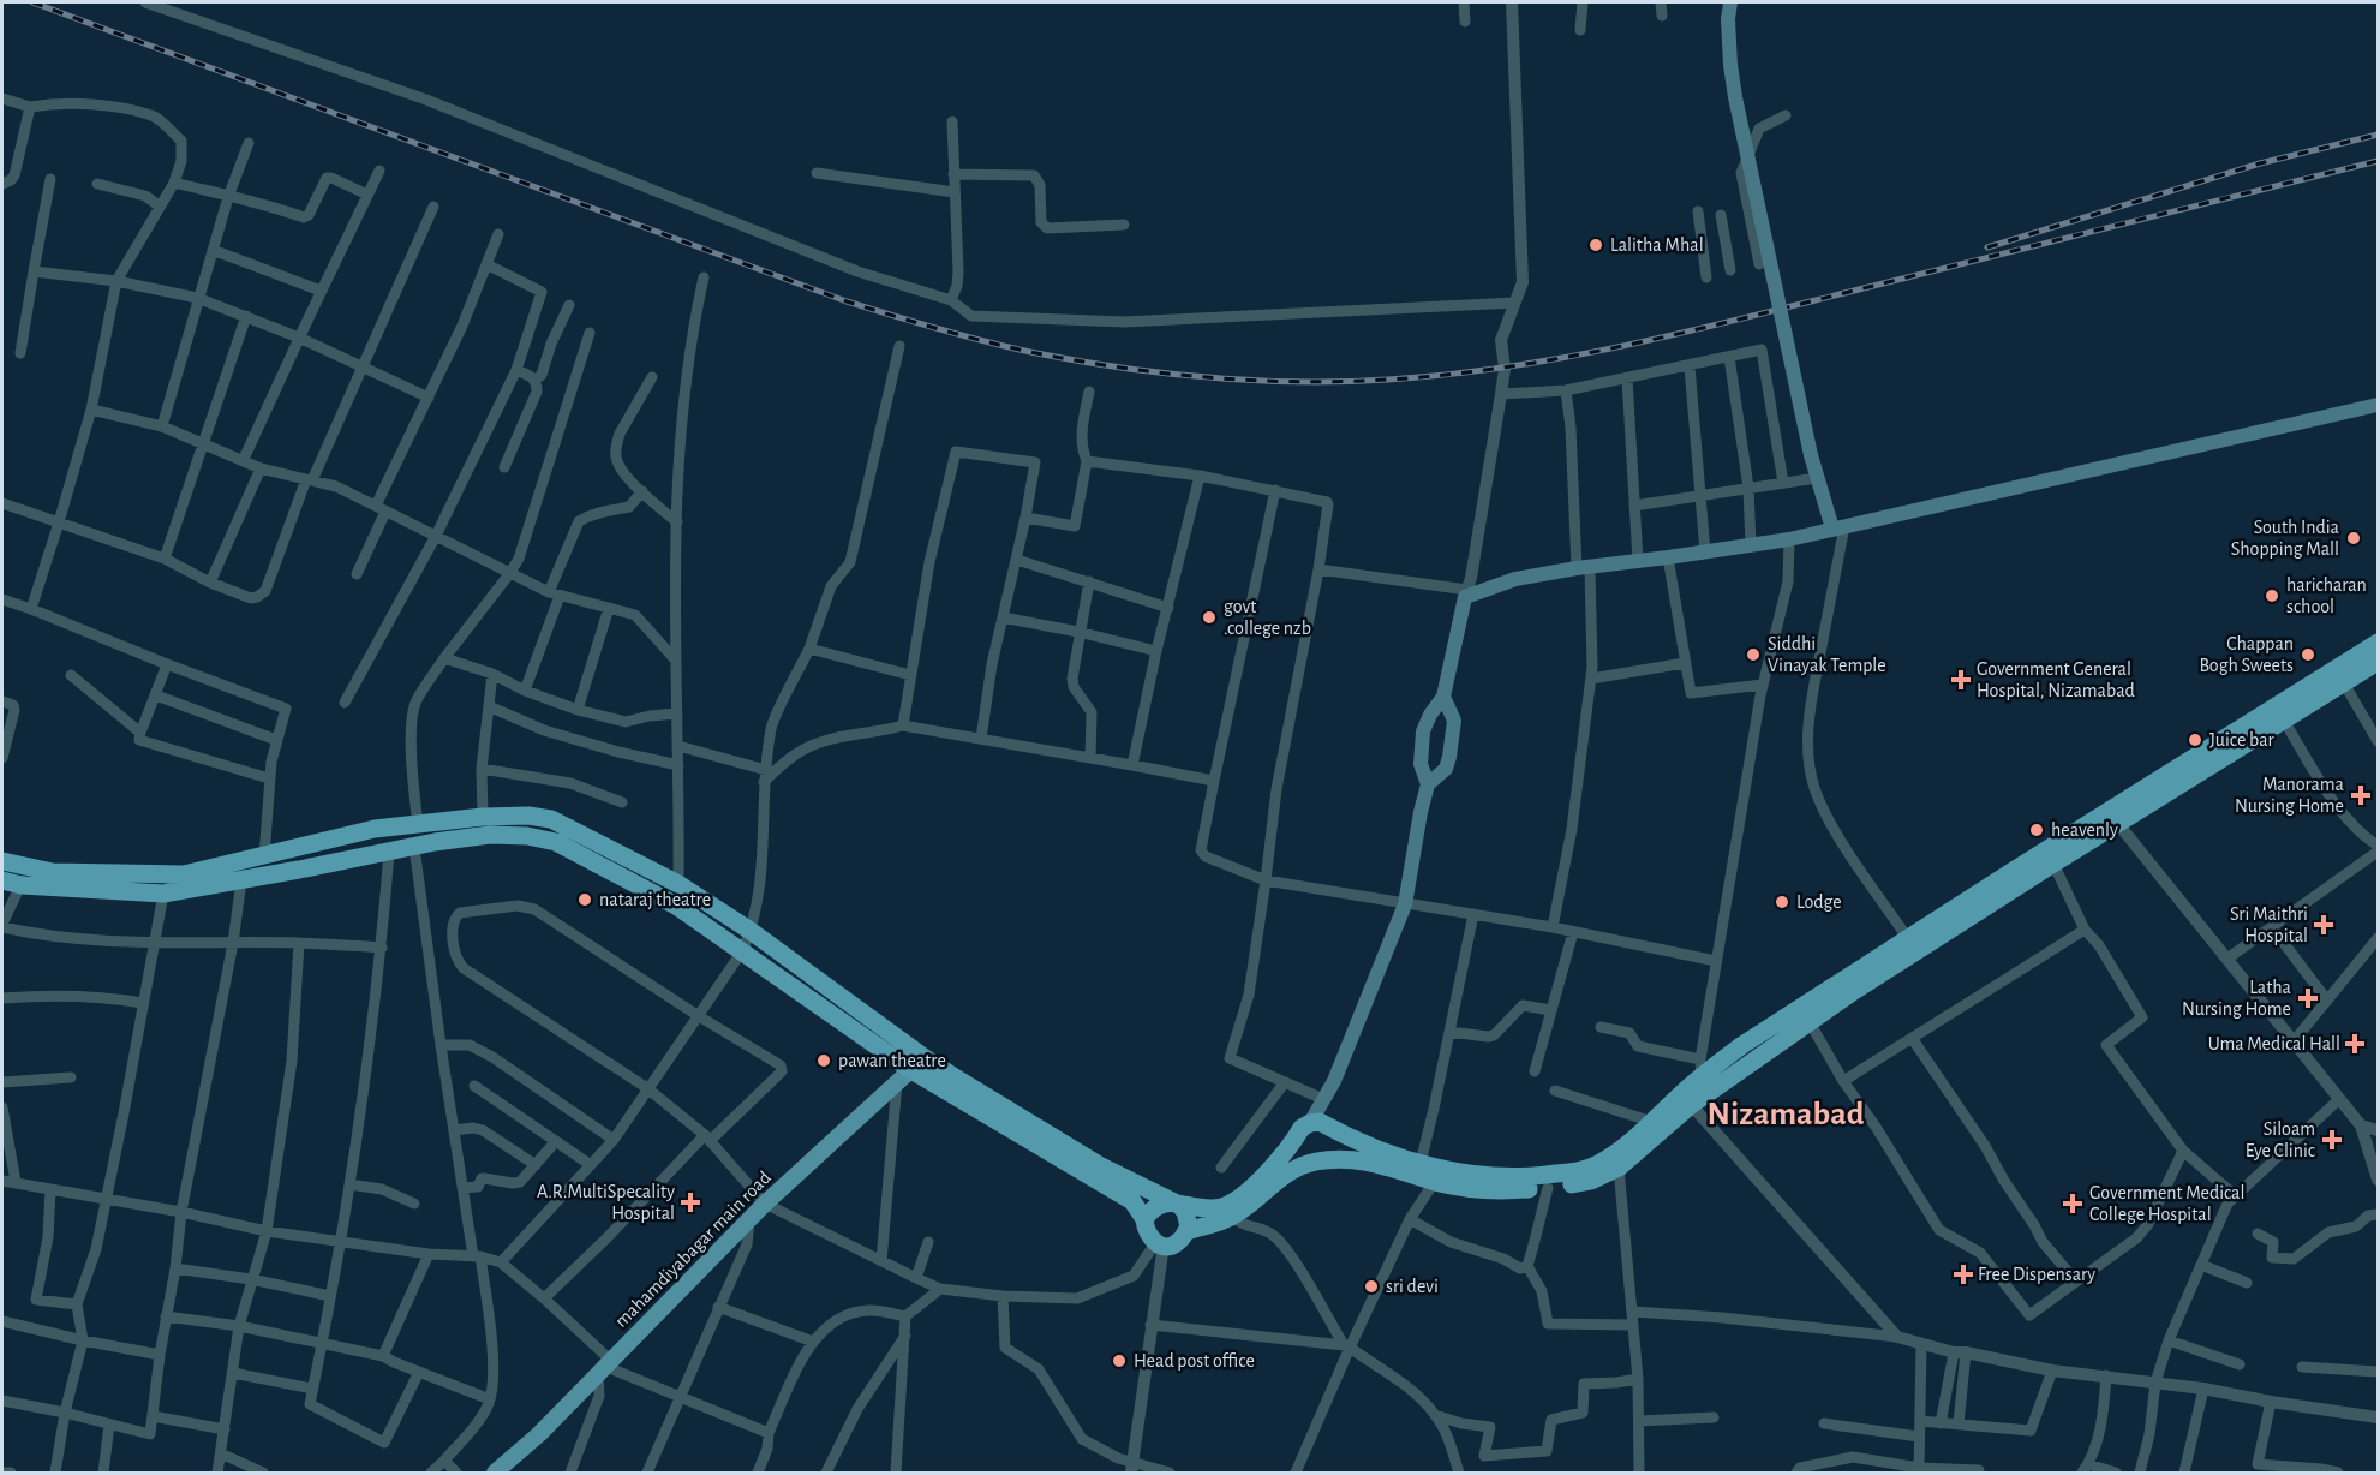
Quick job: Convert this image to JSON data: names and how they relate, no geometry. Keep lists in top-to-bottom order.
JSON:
{
  "streets": {
    "main road": ["mahamdiyabagar main road"]
  },
  "districts": ["Nizamabad"],
  "places": {
    "other": [
      "Lalitha Mhal",
      "South India Shopping Mall",
      "haricharan school",
      "govt .college nzb",
      "Siddhi Vinayak Temple",
      "Chappan Bogh Sweets",
      "Juice bar",
      "heavenly",
      "nataraj theatre",
      "Lodge",
      "pawan theatre",
      "sri devi",
      "Head post office"
    ],
    "health": [
      "Government General Hospital, Nizamabad",
      "Manorama Nursing Home",
      "Sri Maithri Hospital",
      "Latha Nursing Home",
      "Uma Medical Hall",
      "Siloam Eye Clinic",
      "A.R.MultiSpecality Hospital",
      "Government Medical College Hospital",
      "Free Dispensary"
    ]
  }
}
